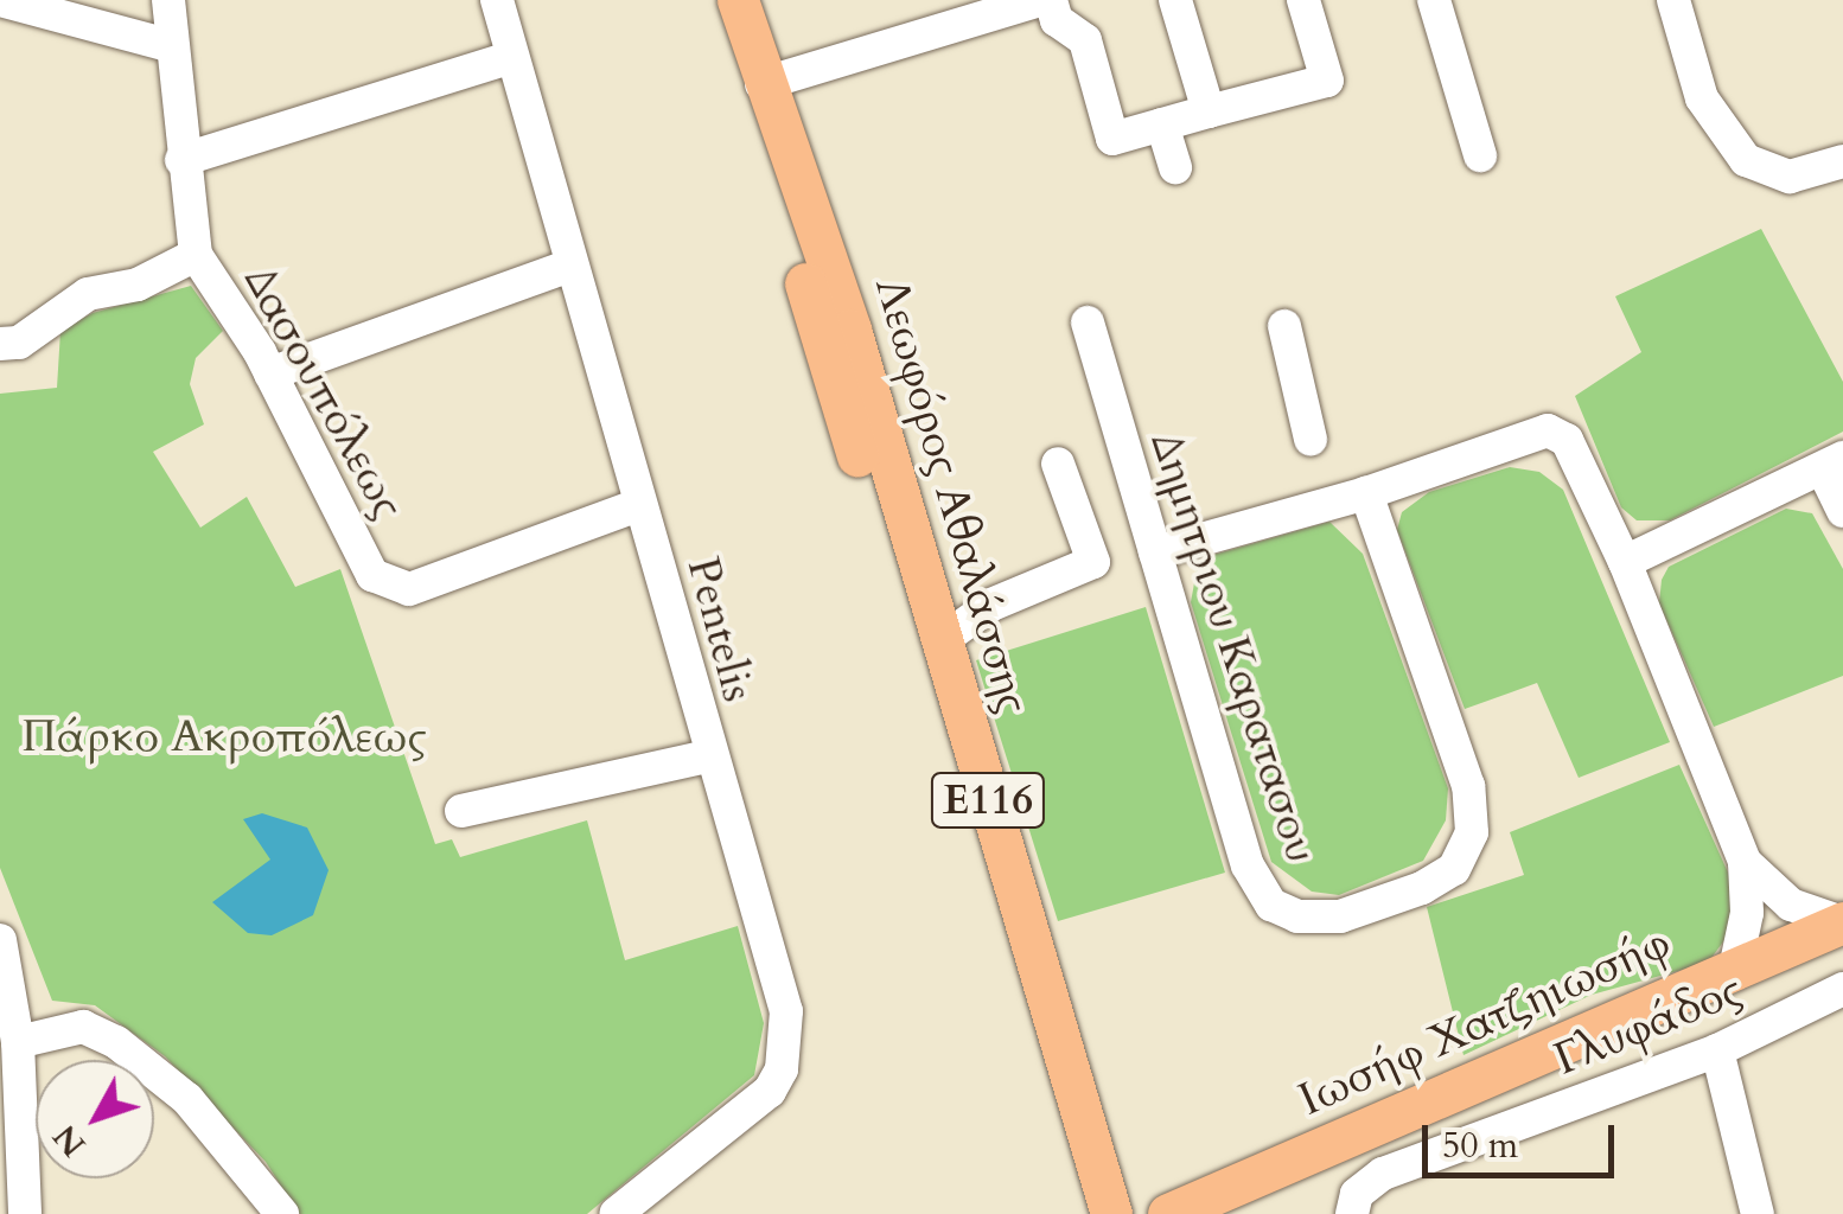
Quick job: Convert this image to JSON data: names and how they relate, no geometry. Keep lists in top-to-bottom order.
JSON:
{
  "streets": {
    "main road": ["Λεωφόρος Αθαλάσσης", "E116", "Ιωσήφ Χατζηιωσήφ"],
    "street": [
      "Δασουπόλεως",
      "Pentelis",
      "Δημητριου Καρατασου",
      "Γλυφάδος"
    ]
  },
  "crossings": [
    ["Δασουπόλεως", "Pentelis"]
  ],
  "parks": ["Πάρκο Ακροπόλεως"],
  "scale_bar": "50 m",
  "north": "bottom left"
}
